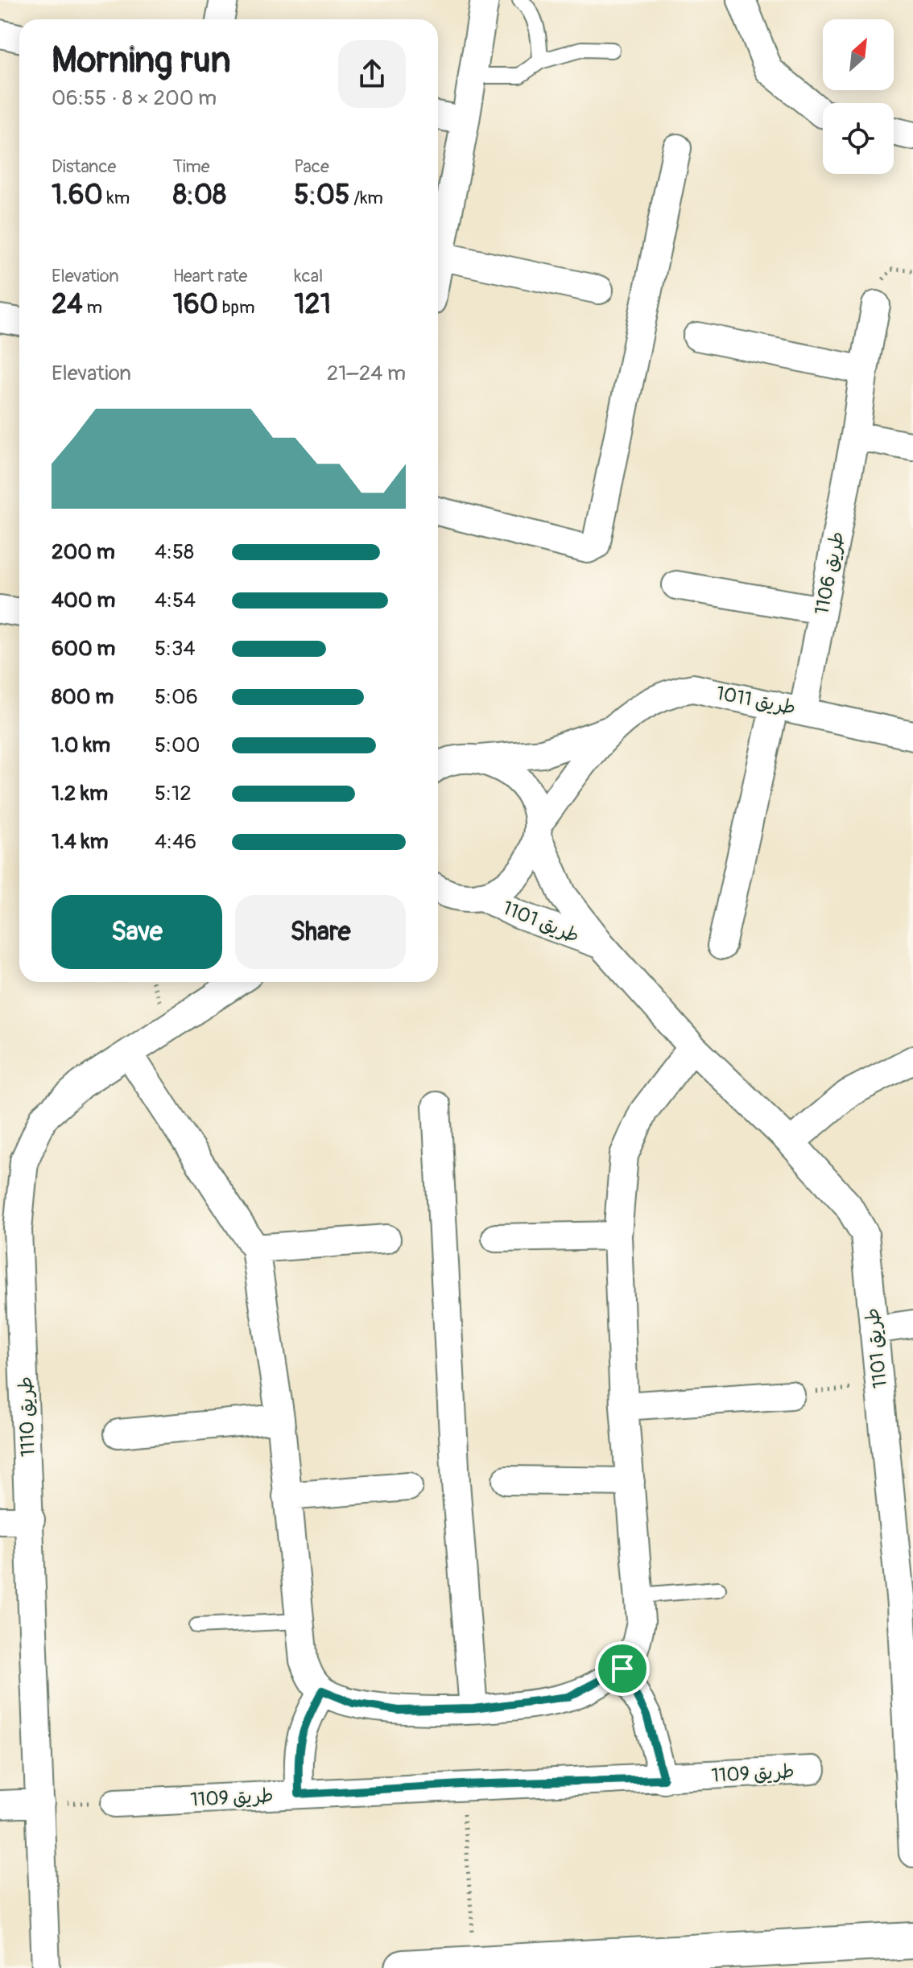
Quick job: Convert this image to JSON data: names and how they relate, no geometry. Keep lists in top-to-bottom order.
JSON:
{
  "streets": {
    "street": [
      "طريق 1106",
      "طريق 1011",
      "طريق 1101",
      "طريق 1110",
      "طريق 1109"
    ]
  },
  "crossings": [
    ["طريق 1106", "طريق 1011"],
    ["طريق 1011", "طريق 1101"]
  ],
  "north": "top right",
  "page": {
    "heading": ["Morning run", "06:55 · 8 × 200 m"],
    "stats": [
      ["Distance", "1.60 km"],
      ["Time", "8:08"],
      ["Pace", "5:05 /km"],
      ["Elevation", "24 m"],
      ["Heart rate", "160 bpm"],
      ["kcal", "121"]
    ],
    "chart": ["Elevation", "21–24 m"],
    "list": [
      {
        "name": "200 m",
        "note": "4:58"
      },
      {
        "name": "400 m",
        "note": "4:54"
      },
      {
        "name": "600 m",
        "note": "5:34"
      },
      {
        "name": "800 m",
        "note": "5:06"
      },
      {
        "name": "1.0 km",
        "note": "5:00"
      },
      {
        "name": "1.2 km",
        "note": "5:12"
      },
      {
        "name": "1.4 km",
        "note": "4:46"
      }
    ],
    "buttons": ["Save", "Share"]
  }
}
